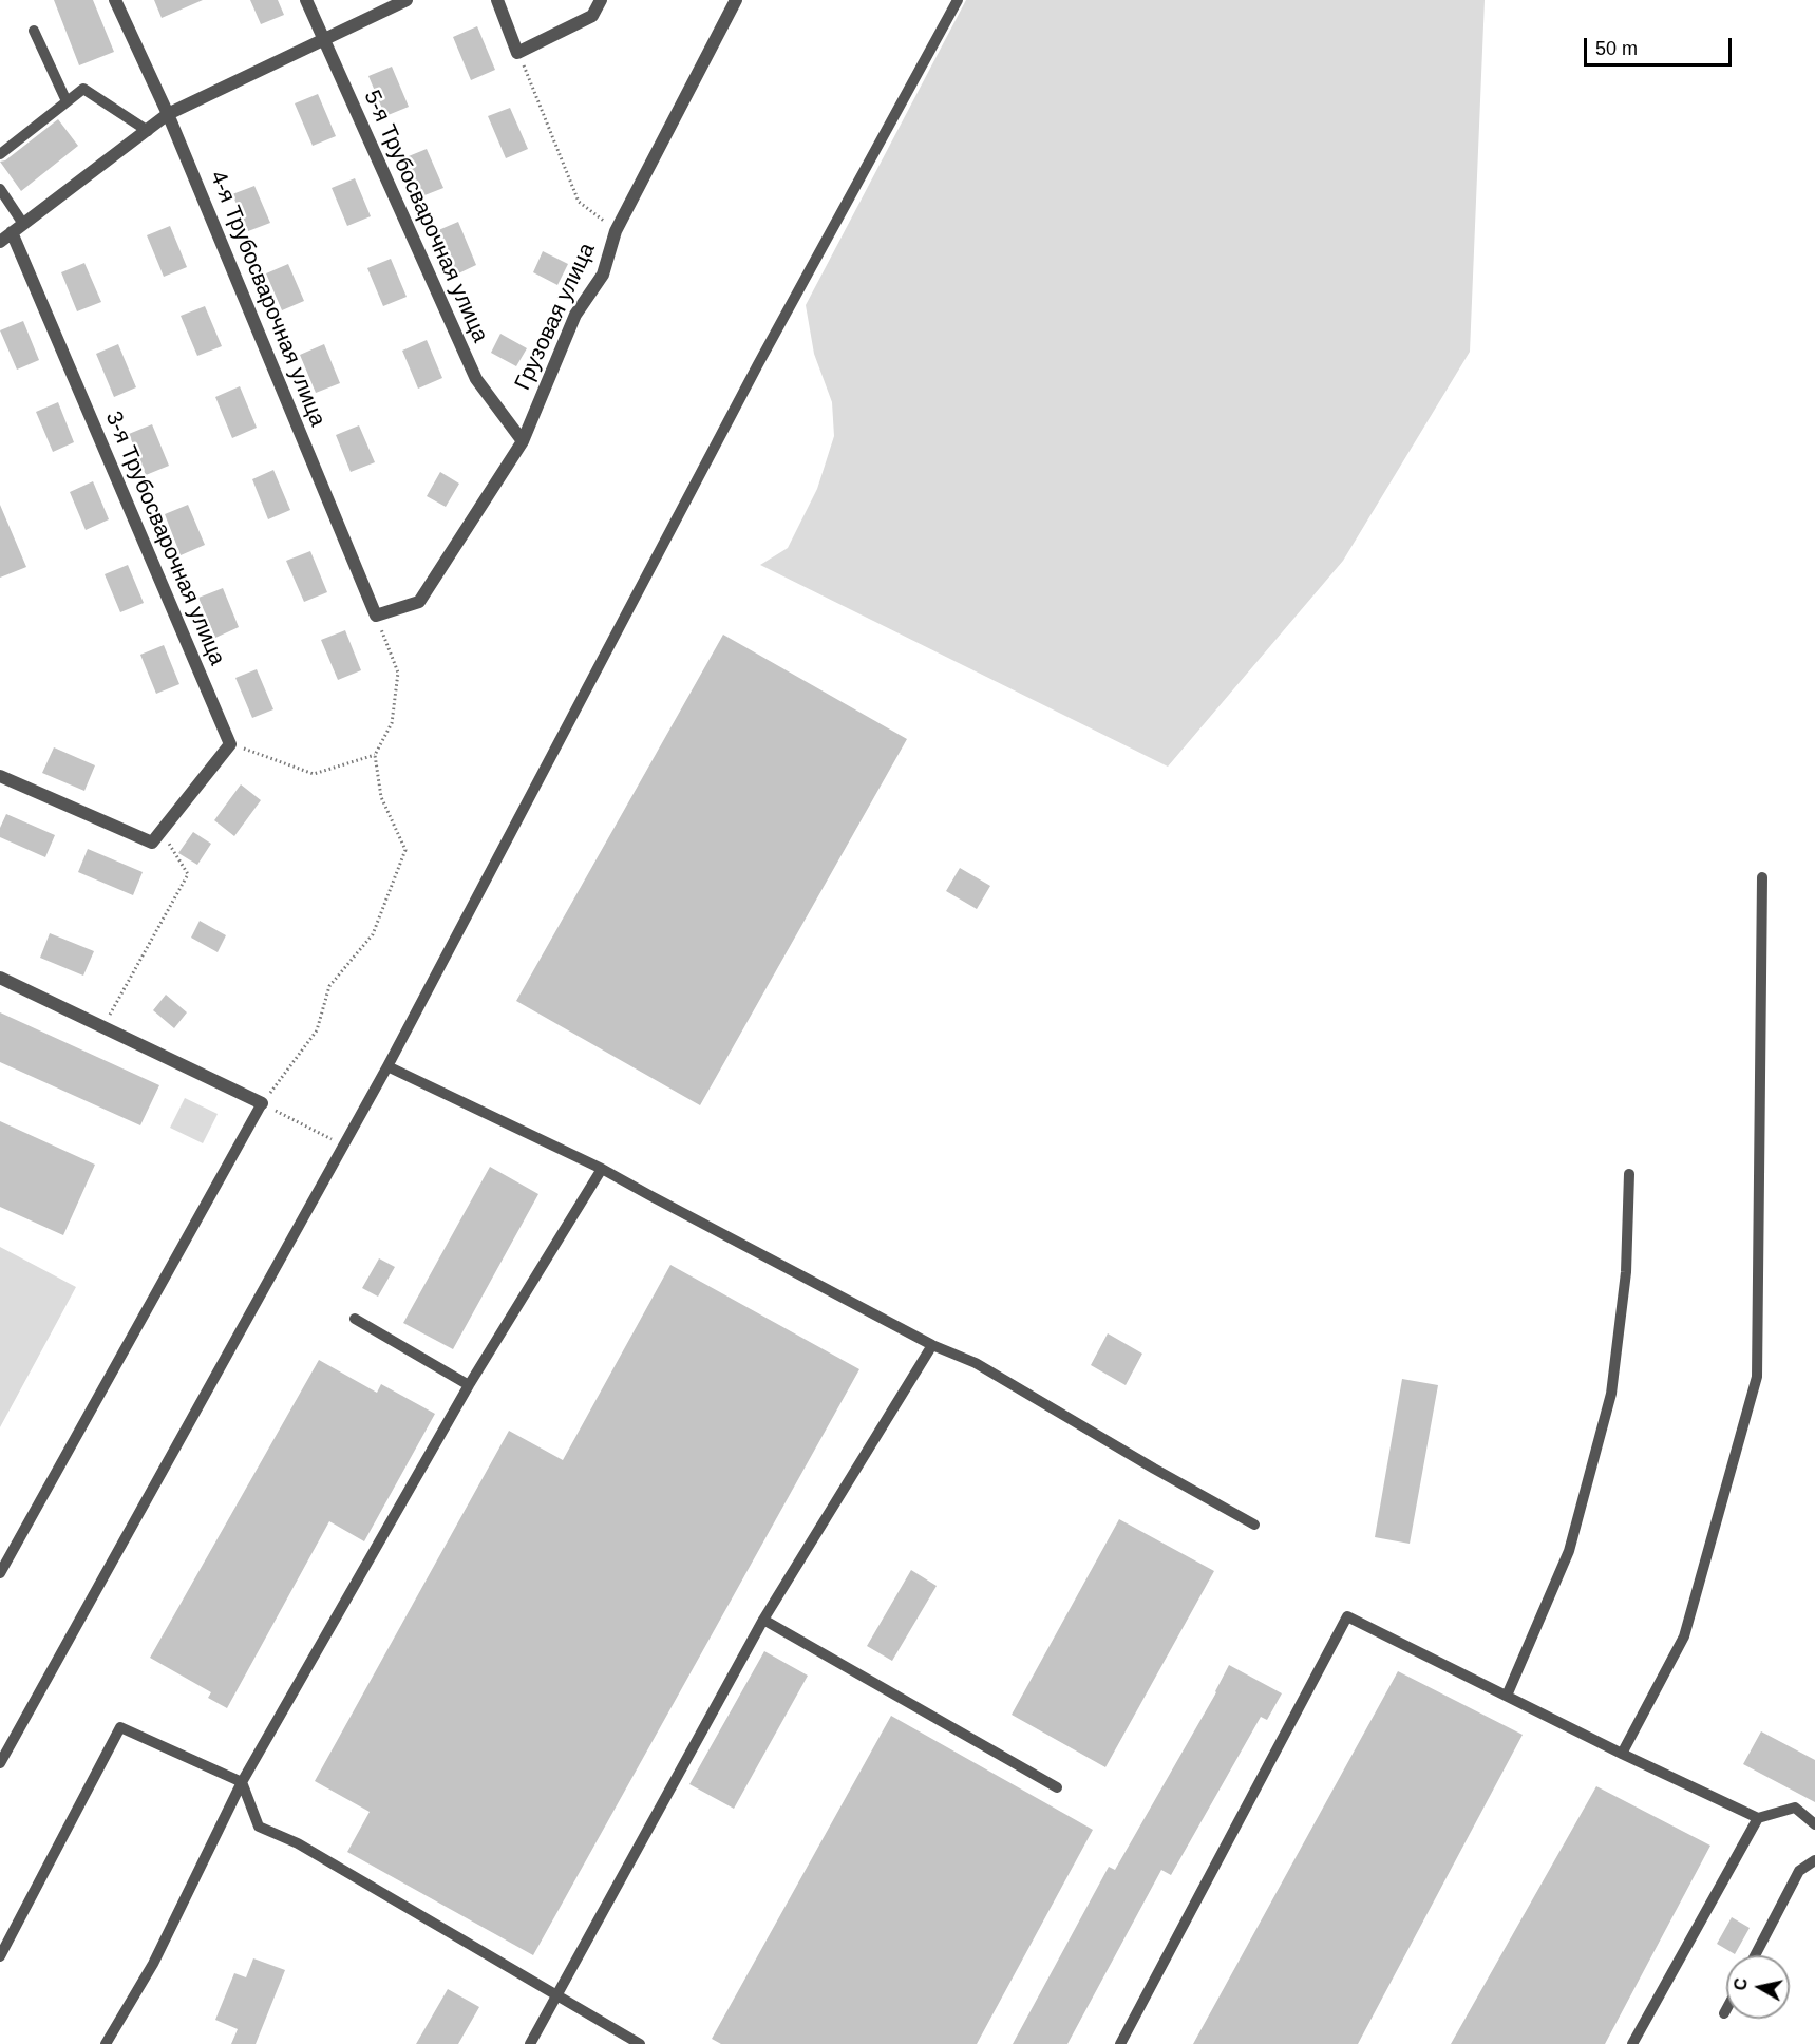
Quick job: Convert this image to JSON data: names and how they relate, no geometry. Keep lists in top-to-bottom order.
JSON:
{
  "streets": {
    "street": [
      "5-я Трубосварочная улица",
      "4-я Трубосварочная улица",
      "Грузовая улица",
      "3-я Трубосварочная улица"
    ]
  },
  "crossings": [
    ["5-я Трубосварочная улица", "Грузовая улица"],
    ["4-я Трубосварочная улица", "Грузовая улица"]
  ],
  "scale_bar": "50 m",
  "north": "left"
}
